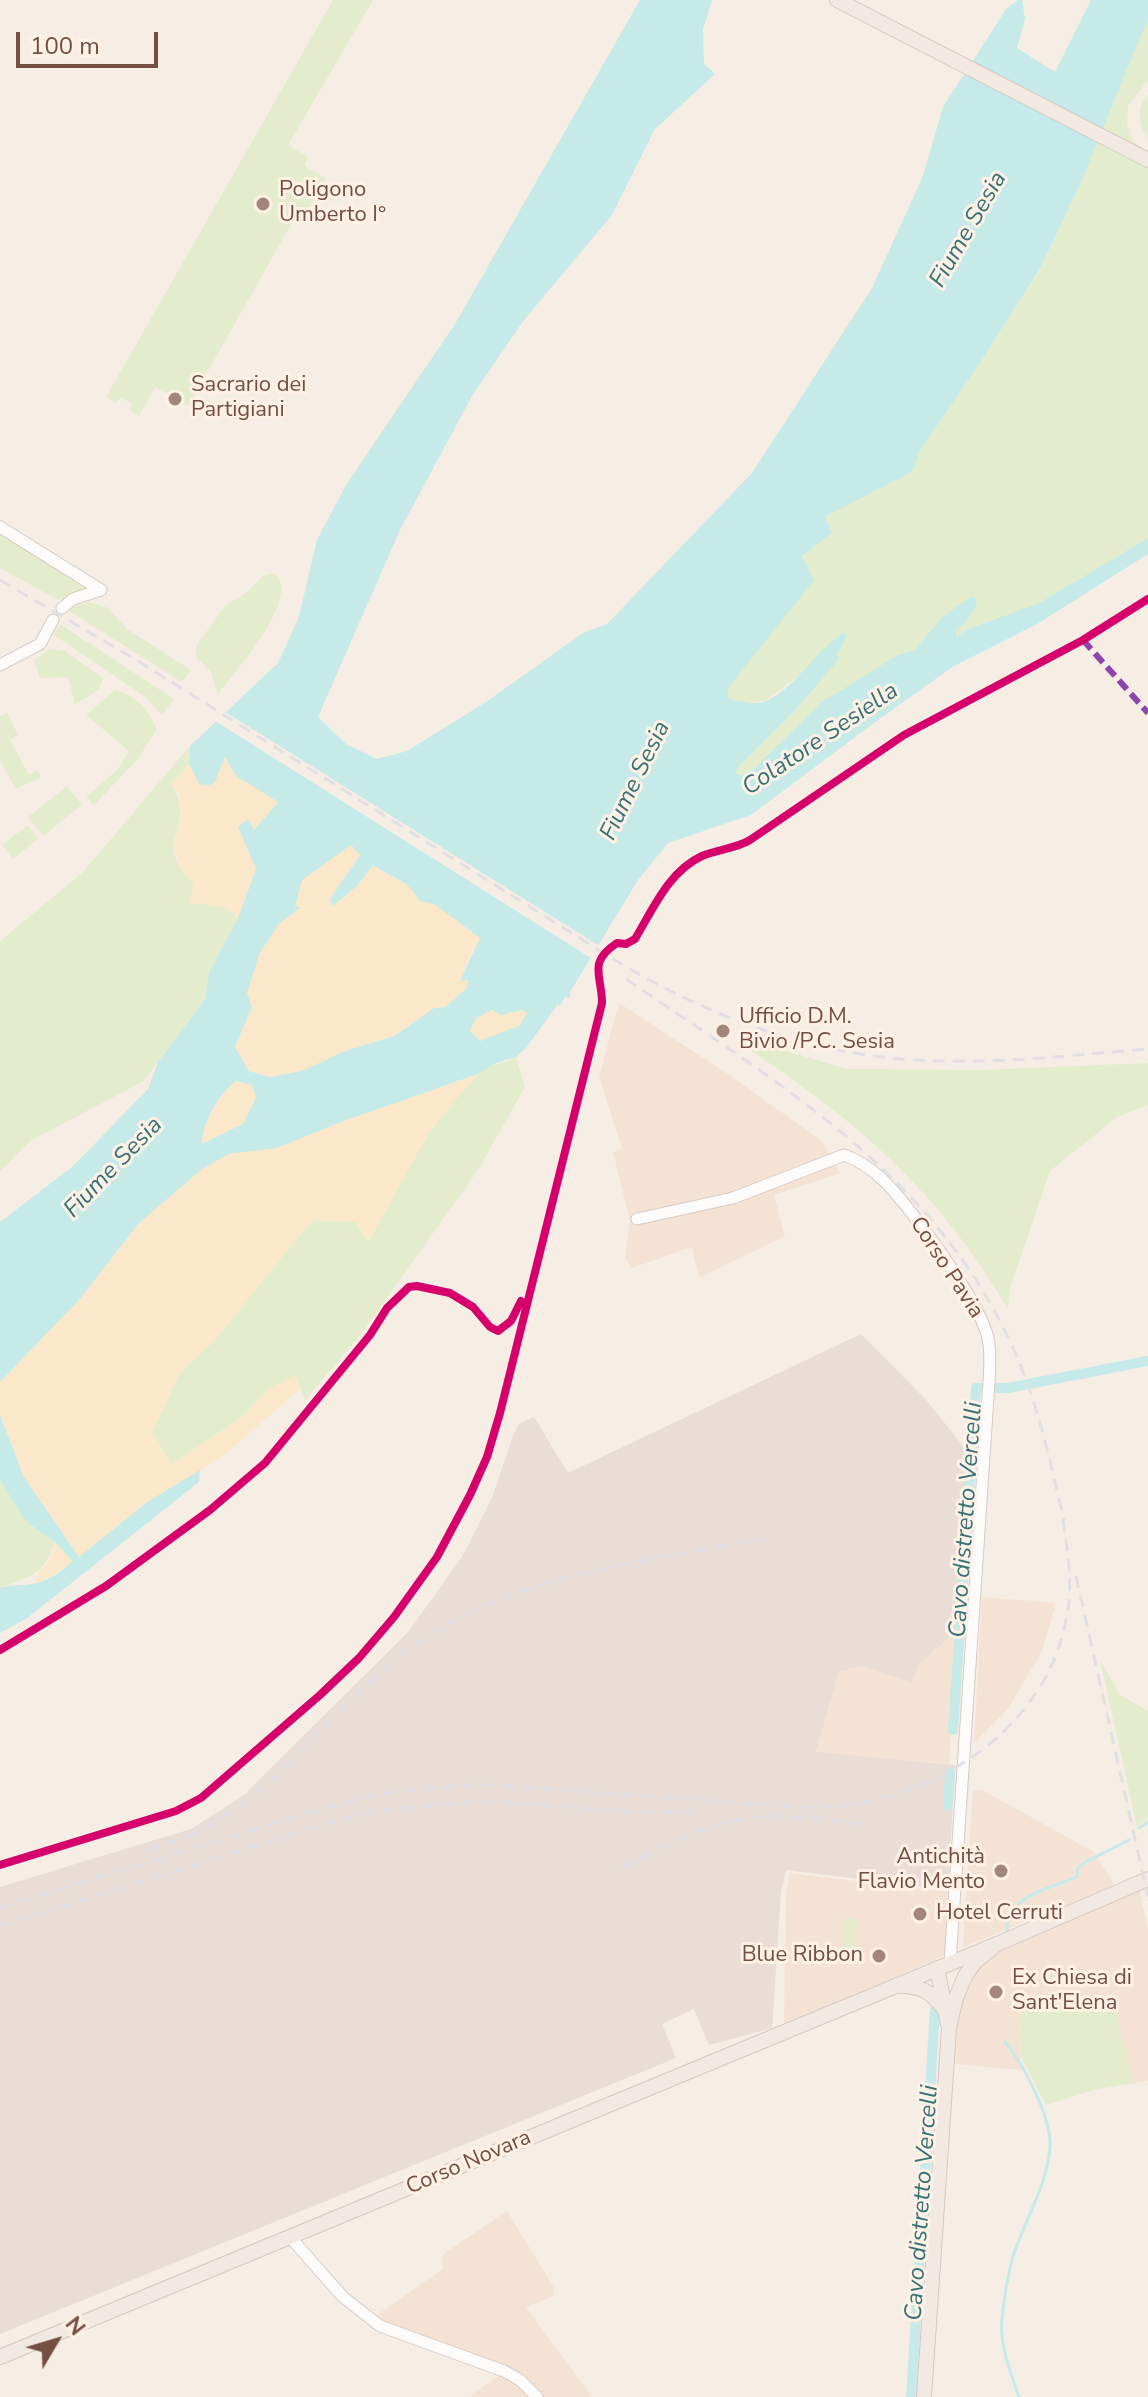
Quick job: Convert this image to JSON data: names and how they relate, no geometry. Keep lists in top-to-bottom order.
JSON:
{
  "streets": {
    "main road": ["Corso Novara"],
    "street": ["Corso Pavia"]
  },
  "crossings": [
    ["Corso Pavia", "Corso Novara"]
  ],
  "water": ["Fiume Sesia", "Colatore Sesiella", "Cavo distretto Vercelli"],
  "places": [
    "Poligono Umberto I°",
    "Sacrario dei Partigiani",
    "Ufficio D.M. Bivio /P.C. Sesia",
    "Antichità Flavio Mento",
    "Hotel Cerruti",
    "Blue Ribbon",
    "Ex Chiesa di Sant'Elena"
  ],
  "scale_bar": "100 m",
  "north": "top right"
}
